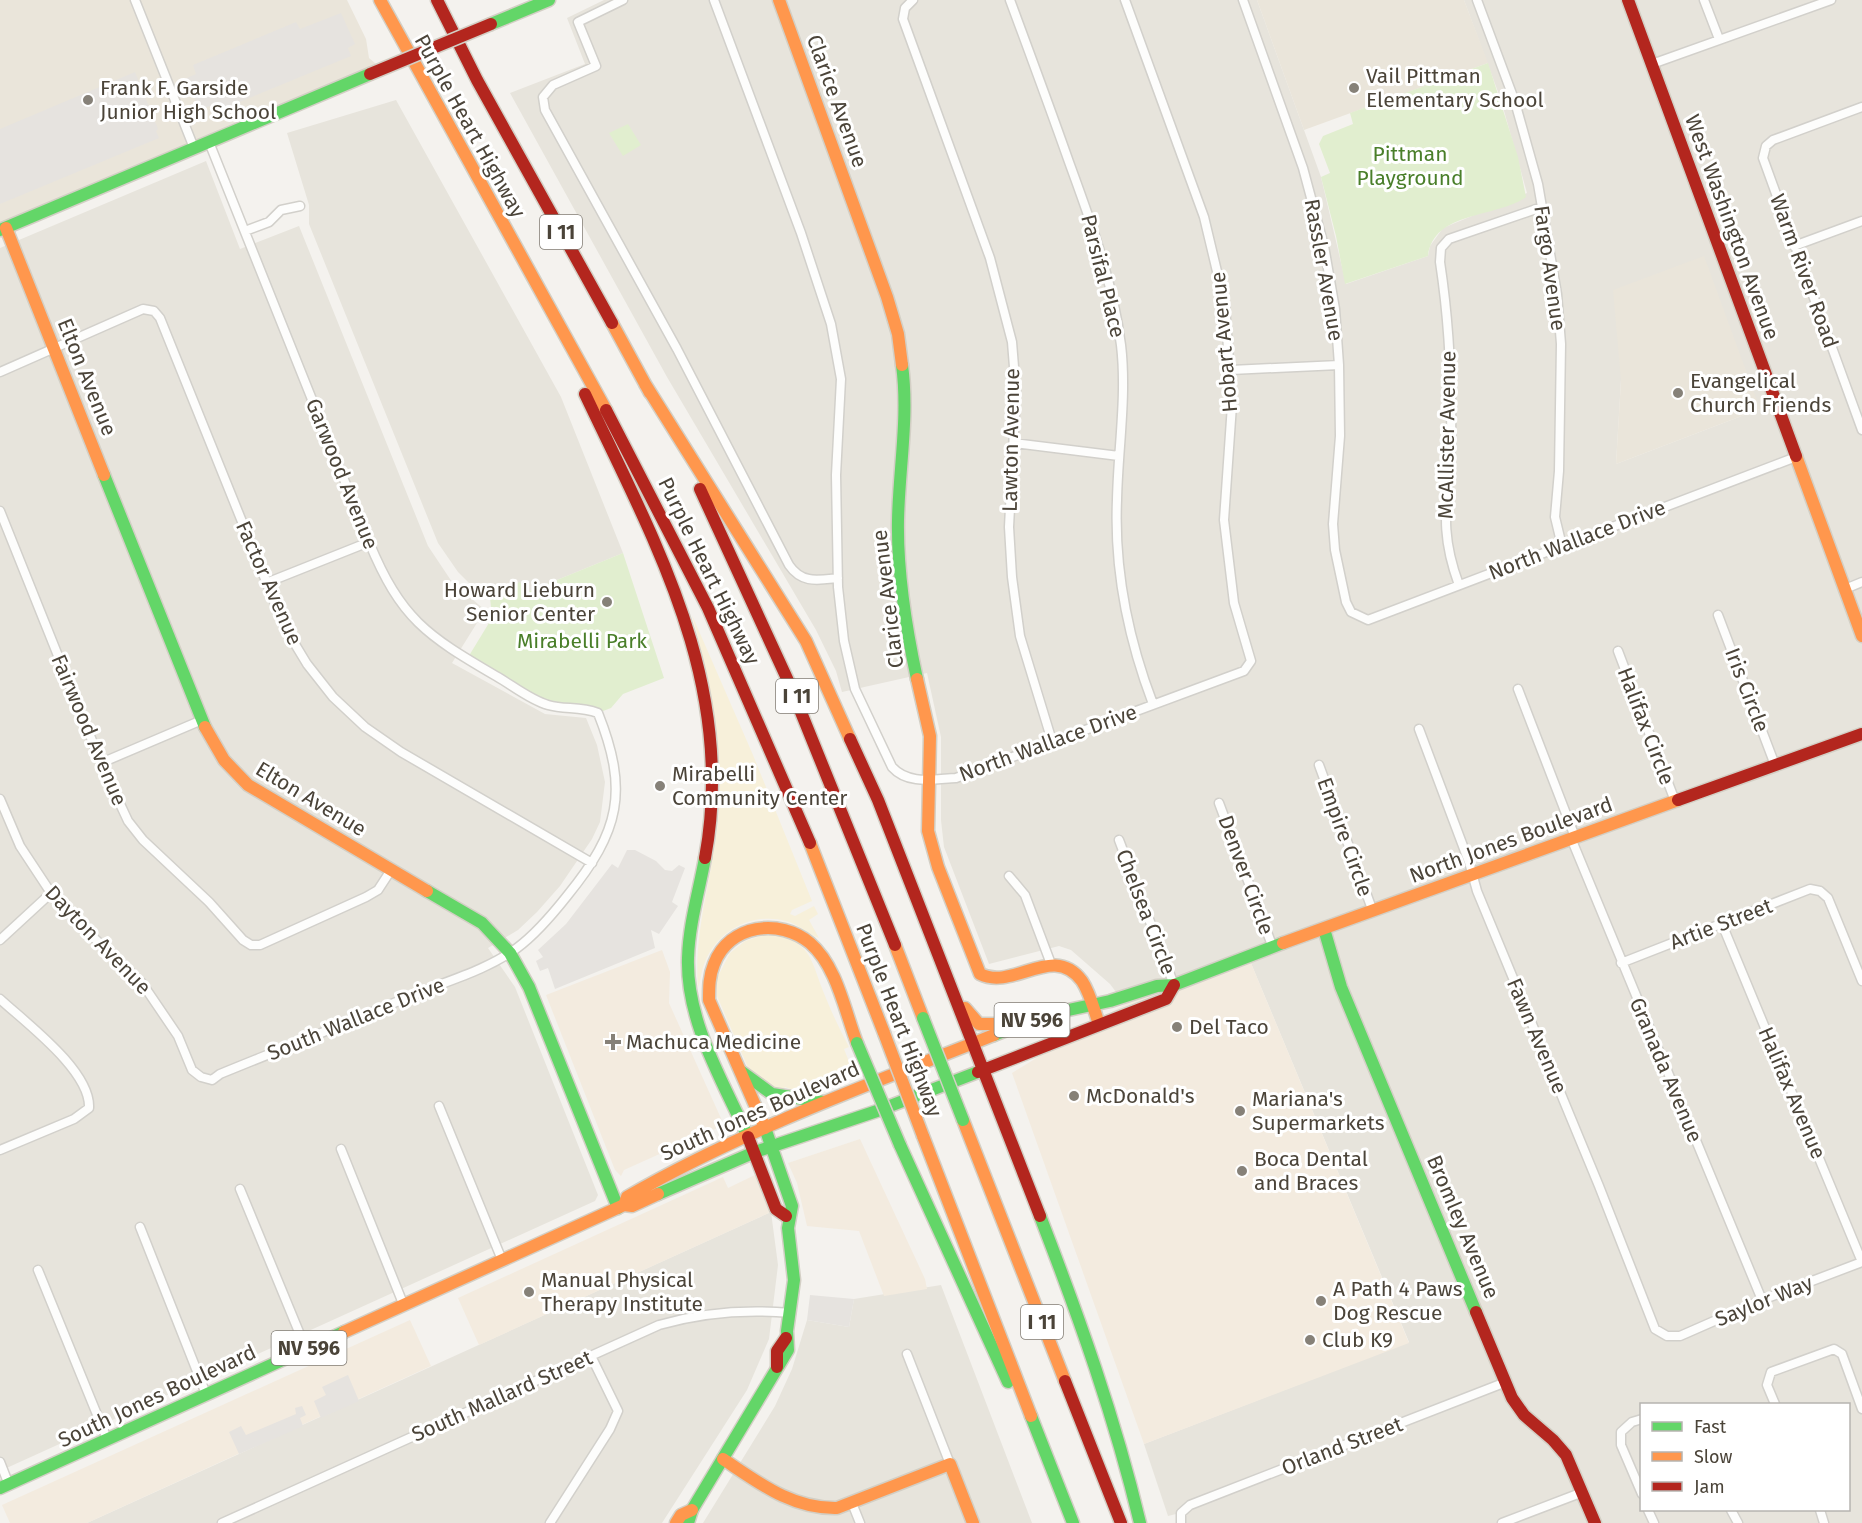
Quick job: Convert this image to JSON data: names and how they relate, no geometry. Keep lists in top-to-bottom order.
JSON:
{
  "streets": {
    "main road": [
      "Clarice Avenue",
      "Purple Heart Highway",
      "West Washington Avenue",
      "I 11",
      "Elton Avenue",
      "North Jones Boulevard",
      "NV 596",
      "South Jones Boulevard",
      "Bromley Avenue"
    ],
    "street": [
      "Fargo Avenue",
      "Rassler Avenue",
      "Warm River Road",
      "Parsifal Place",
      "Hobart Avenue",
      "McAllister Avenue",
      "Lawton Avenue",
      "Garwood Avenue",
      "North Wallace Drive",
      "Factor Avenue",
      "Iris Circle",
      "Halifax Circle",
      "Fairwood Avenue",
      "Empire Circle",
      "Denver Circle",
      "Chelsea Circle",
      "Artie Street",
      "Dayton Avenue",
      "South Wallace Drive",
      "Fawn Avenue",
      "Granada Avenue",
      "Halifax Avenue",
      "Saylor Way",
      "South Mallard Street",
      "Orland Street"
    ]
  },
  "crossings": [
    ["Clarice Avenue", "North Wallace Drive"],
    ["West Washington Avenue", "North Wallace Drive"],
    ["Fargo Avenue", "McAllister Avenue"],
    ["Fargo Avenue", "North Wallace Drive"],
    ["Rassler Avenue", "North Wallace Drive"],
    ["Parsifal Place", "North Wallace Drive"],
    ["Hobart Avenue", "North Wallace Drive"],
    ["Elton Avenue", "Factor Avenue"],
    ["Elton Avenue", "Fairwood Avenue"],
    ["Elton Avenue", "South Wallace Drive"],
    ["Elton Avenue", "South Jones Boulevard"],
    ["McAllister Avenue", "North Wallace Drive"],
    ["Lawton Avenue", "North Wallace Drive"],
    ["Garwood Avenue", "South Wallace Drive"],
    ["Factor Avenue", "South Wallace Drive"],
    ["Iris Circle", "North Jones Boulevard"],
    ["Halifax Circle", "North Jones Boulevard"],
    ["Empire Circle", "North Jones Boulevard"],
    ["North Jones Boulevard", "Denver Circle"],
    ["North Jones Boulevard", "Chelsea Circle"],
    ["North Jones Boulevard", "Fawn Avenue"],
    ["North Jones Boulevard", "Granada Avenue"],
    ["North Jones Boulevard", "South Jones Boulevard"],
    ["North Jones Boulevard", "Bromley Avenue"],
    ["Artie Street", "Granada Avenue"],
    ["Artie Street", "Halifax Avenue"],
    ["Dayton Avenue", "South Wallace Drive"],
    ["Fawn Avenue", "Saylor Way"],
    ["Granada Avenue", "Saylor Way"],
    ["Halifax Avenue", "Saylor Way"],
    ["Bromley Avenue", "Orland Street"]
  ],
  "parks": ["Pittman Playground", "Mirabelli Park"],
  "places": {
    "other": [
      "Vail Pittman Elementary School",
      "Frank F. Garside Junior High School",
      "Evangelical Church Friends",
      "Howard Lieburn Senior Center",
      "Mirabelli Community Center",
      "Del Taco",
      "McDonald's",
      "Mariana's Supermarkets",
      "Boca Dental and Braces",
      "Manual Physical Therapy Institute",
      "A Path 4 Paws Dog Rescue",
      "Club K9"
    ],
    "health": ["Machuca Medicine"]
  },
  "legend": ["Fast", "Slow", "Jam"]
}
